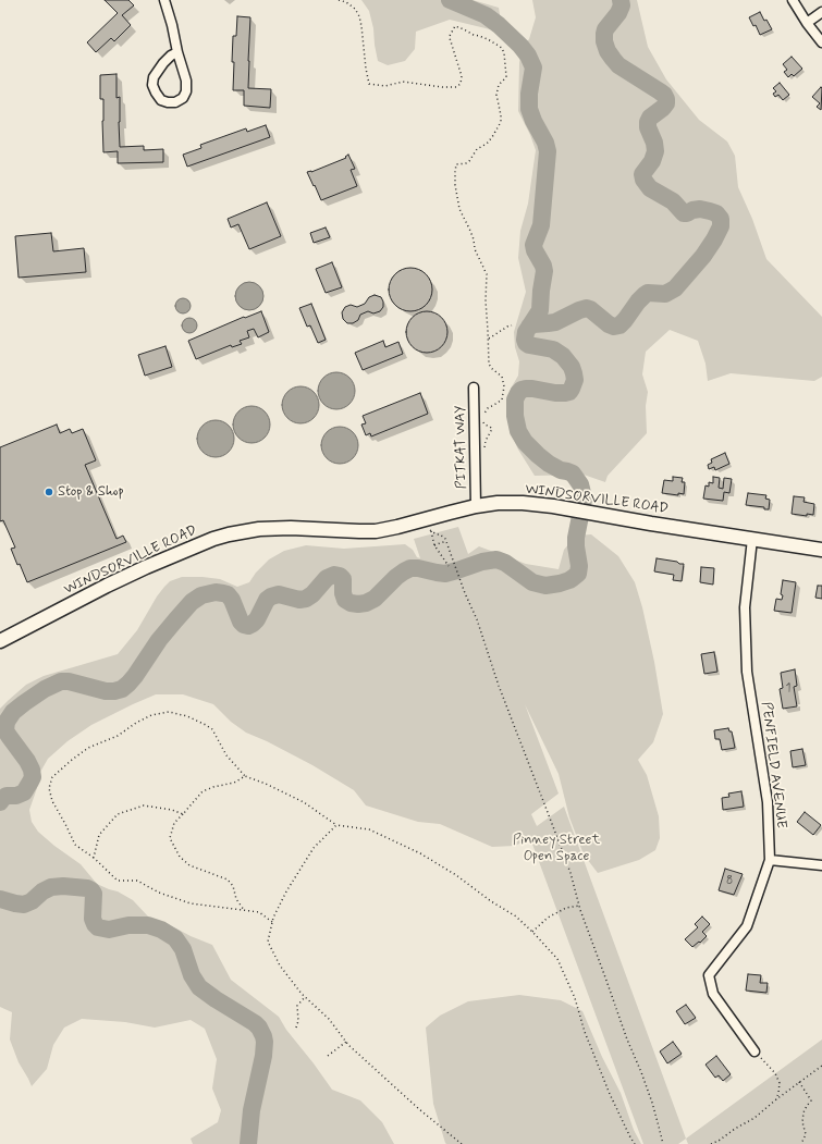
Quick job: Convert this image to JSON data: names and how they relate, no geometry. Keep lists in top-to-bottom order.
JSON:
{
  "streets": {
    "main road": ["WINDSORVILLE ROAD"],
    "street": ["PITKAT WAY", "PENFIELD AVENUE"]
  },
  "crossings": [
    ["PITKAT WAY", "WINDSORVILLE ROAD"],
    ["WINDSORVILLE ROAD", "PENFIELD AVENUE"]
  ],
  "parks": ["Pinney Street Open Space"],
  "places": ["Stop & Shop"],
  "house_numbers": ["1", "8"]
}
